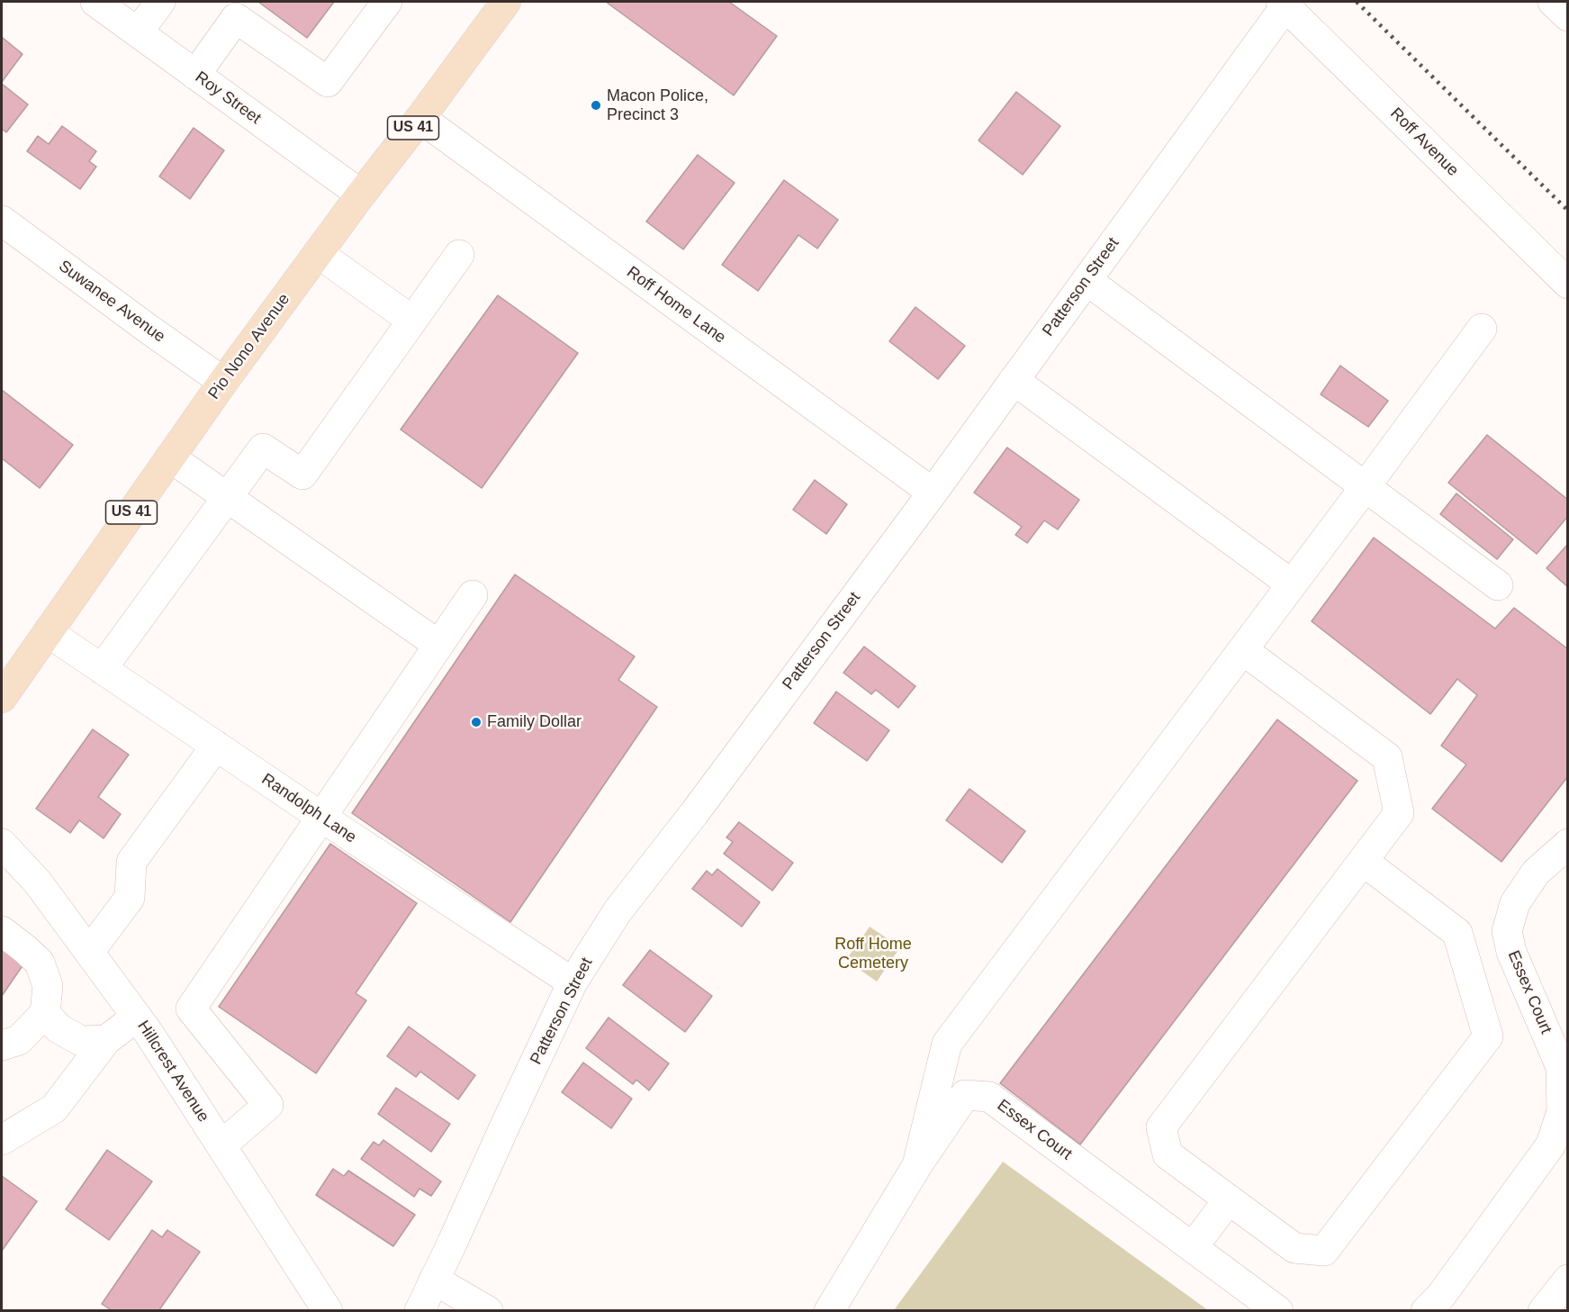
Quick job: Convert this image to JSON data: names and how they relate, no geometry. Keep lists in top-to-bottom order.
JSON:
{
  "streets": {
    "main road": ["US 41", "Pio Nono Avenue"],
    "street": [
      "Roy Street",
      "Roff Avenue",
      "Patterson Street",
      "Suwanee Avenue",
      "Roff Home Lane",
      "Randolph Lane",
      "Essex Court",
      "Hillcrest Avenue"
    ]
  },
  "crossings": [
    ["Roy Street", "Pio Nono Avenue"],
    ["Roff Avenue", "Patterson Street"],
    ["Patterson Street", "Roff Home Lane"],
    ["Patterson Street", "Randolph Lane"],
    ["Suwanee Avenue", "Pio Nono Avenue"],
    ["Roff Home Lane", "Pio Nono Avenue"],
    ["Pio Nono Avenue", "Randolph Lane"]
  ],
  "parks": ["Roff Home Cemetery"],
  "places": ["Macon Police, Precinct 3", "Family Dollar"]
}
